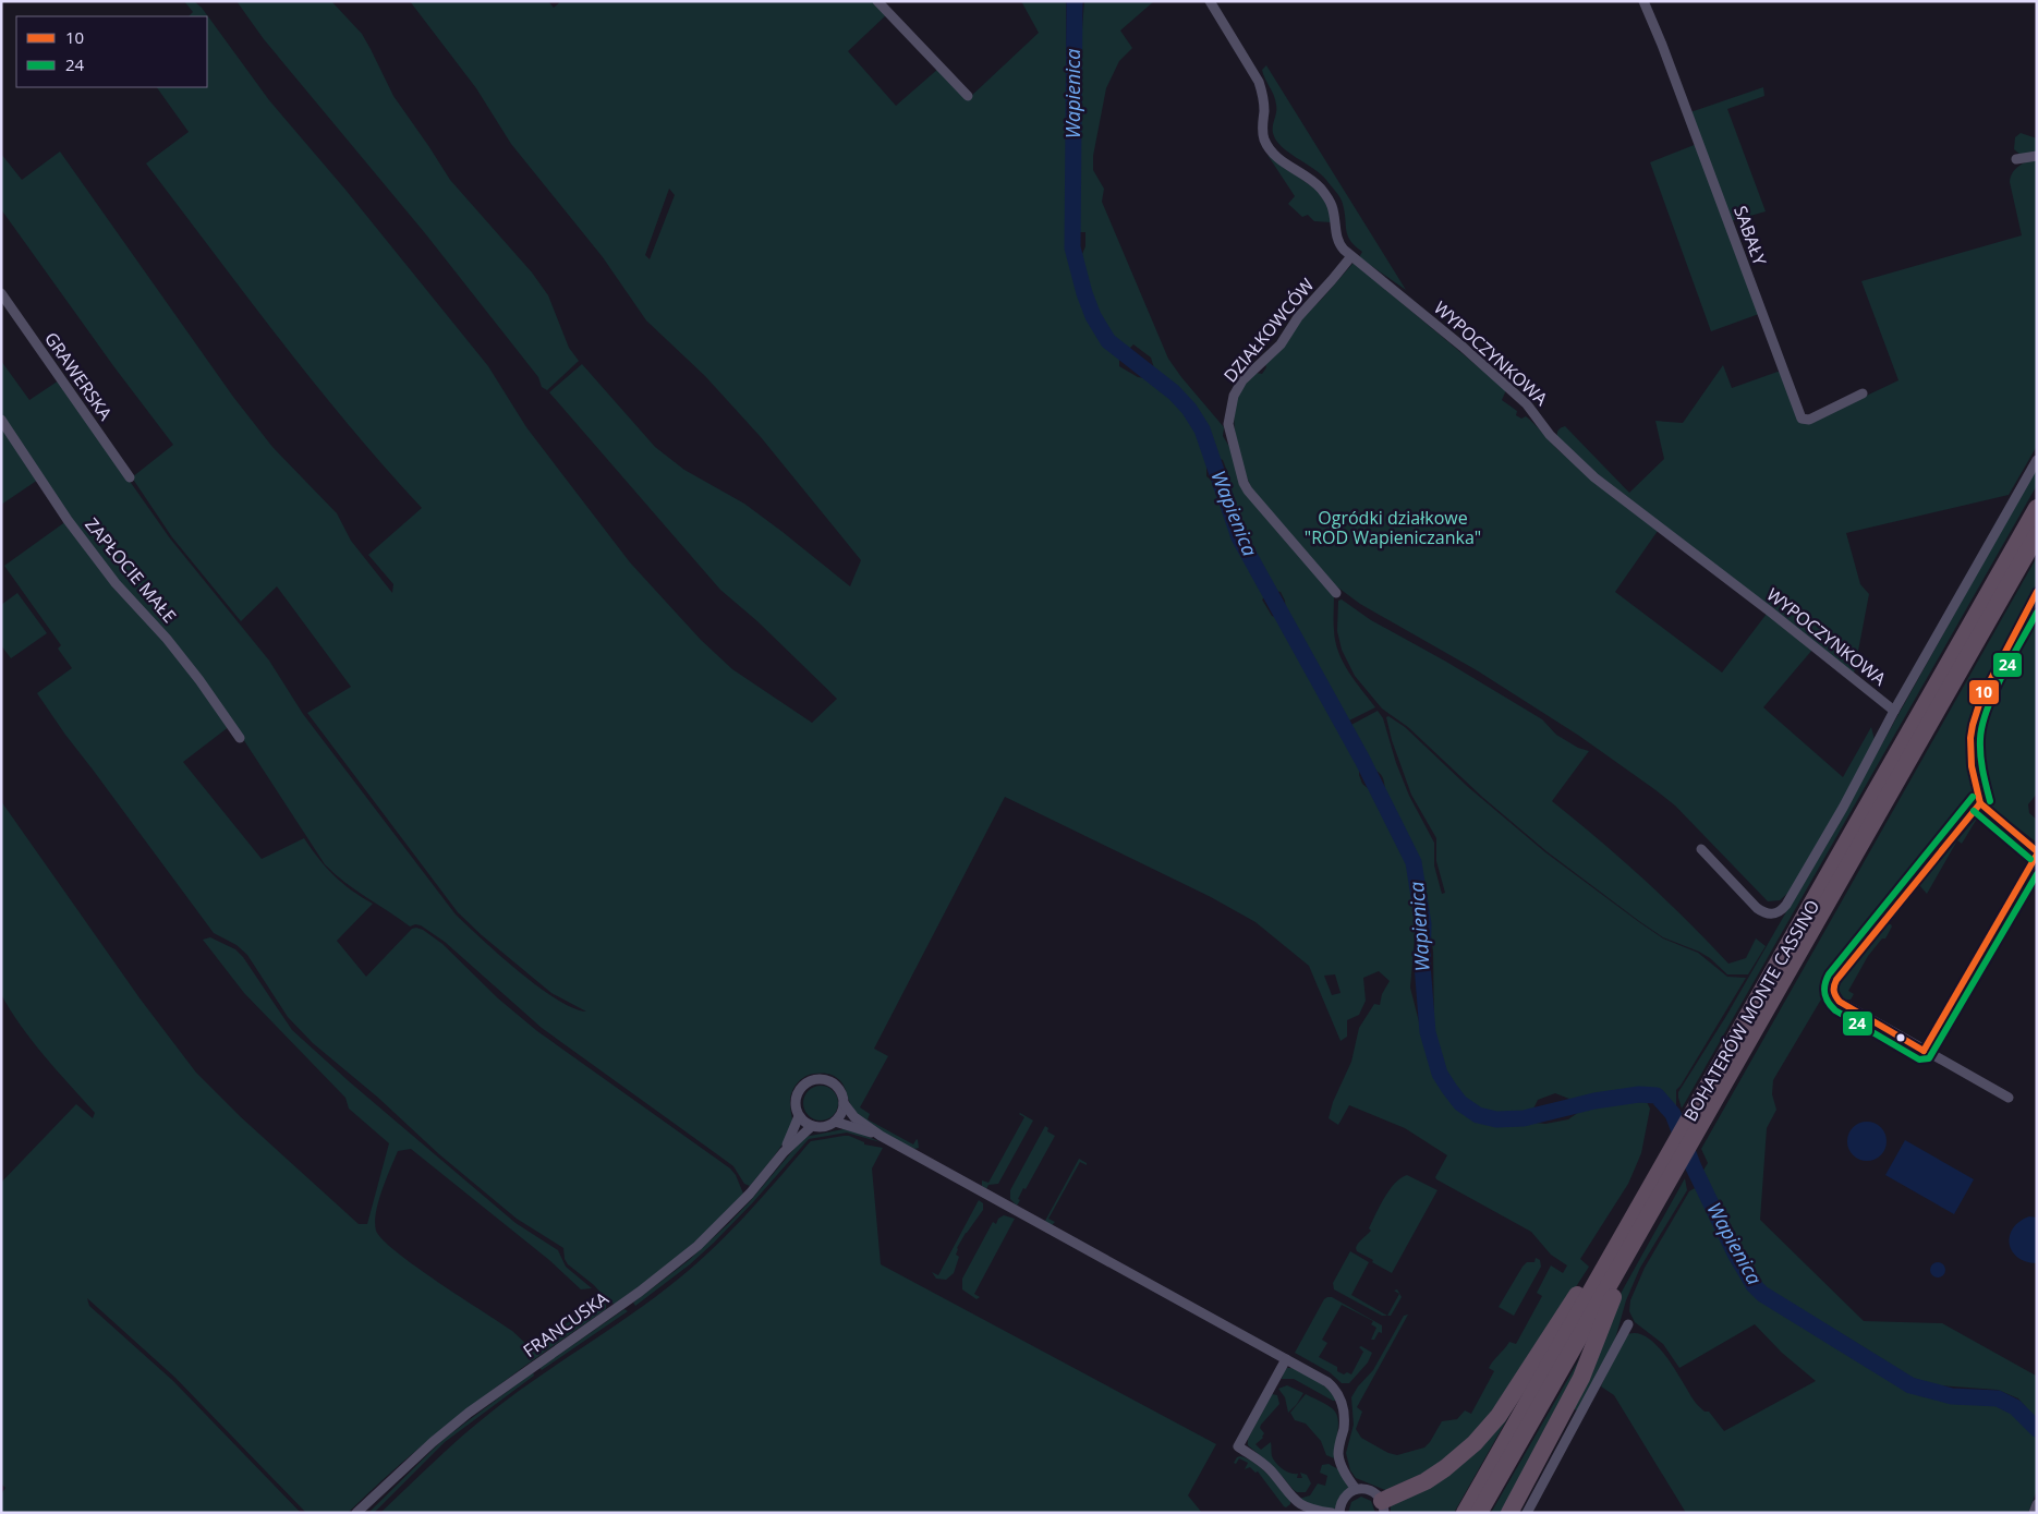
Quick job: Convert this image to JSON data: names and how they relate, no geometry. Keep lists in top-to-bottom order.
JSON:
{
  "streets": {
    "highway": ["BOHATERÓW MONTE CASSINO"],
    "street": [
      "SABAŁY",
      "DZIAŁKOWCÓW",
      "WYPOCZYNKOWA",
      "GRAWERSKA",
      "ZAPŁOCIE MAŁE",
      "FRANCUSKA"
    ]
  },
  "crossings": [
    ["DZIAŁKOWCÓW", "WYPOCZYNKOWA"]
  ],
  "water": ["Wapienica"],
  "parks": ["Ogródki działkowe \"ROD Wapieniczanka\""],
  "lines": ["transit line 10", "transit line 24"],
  "legend": ["10", "24"]
}
